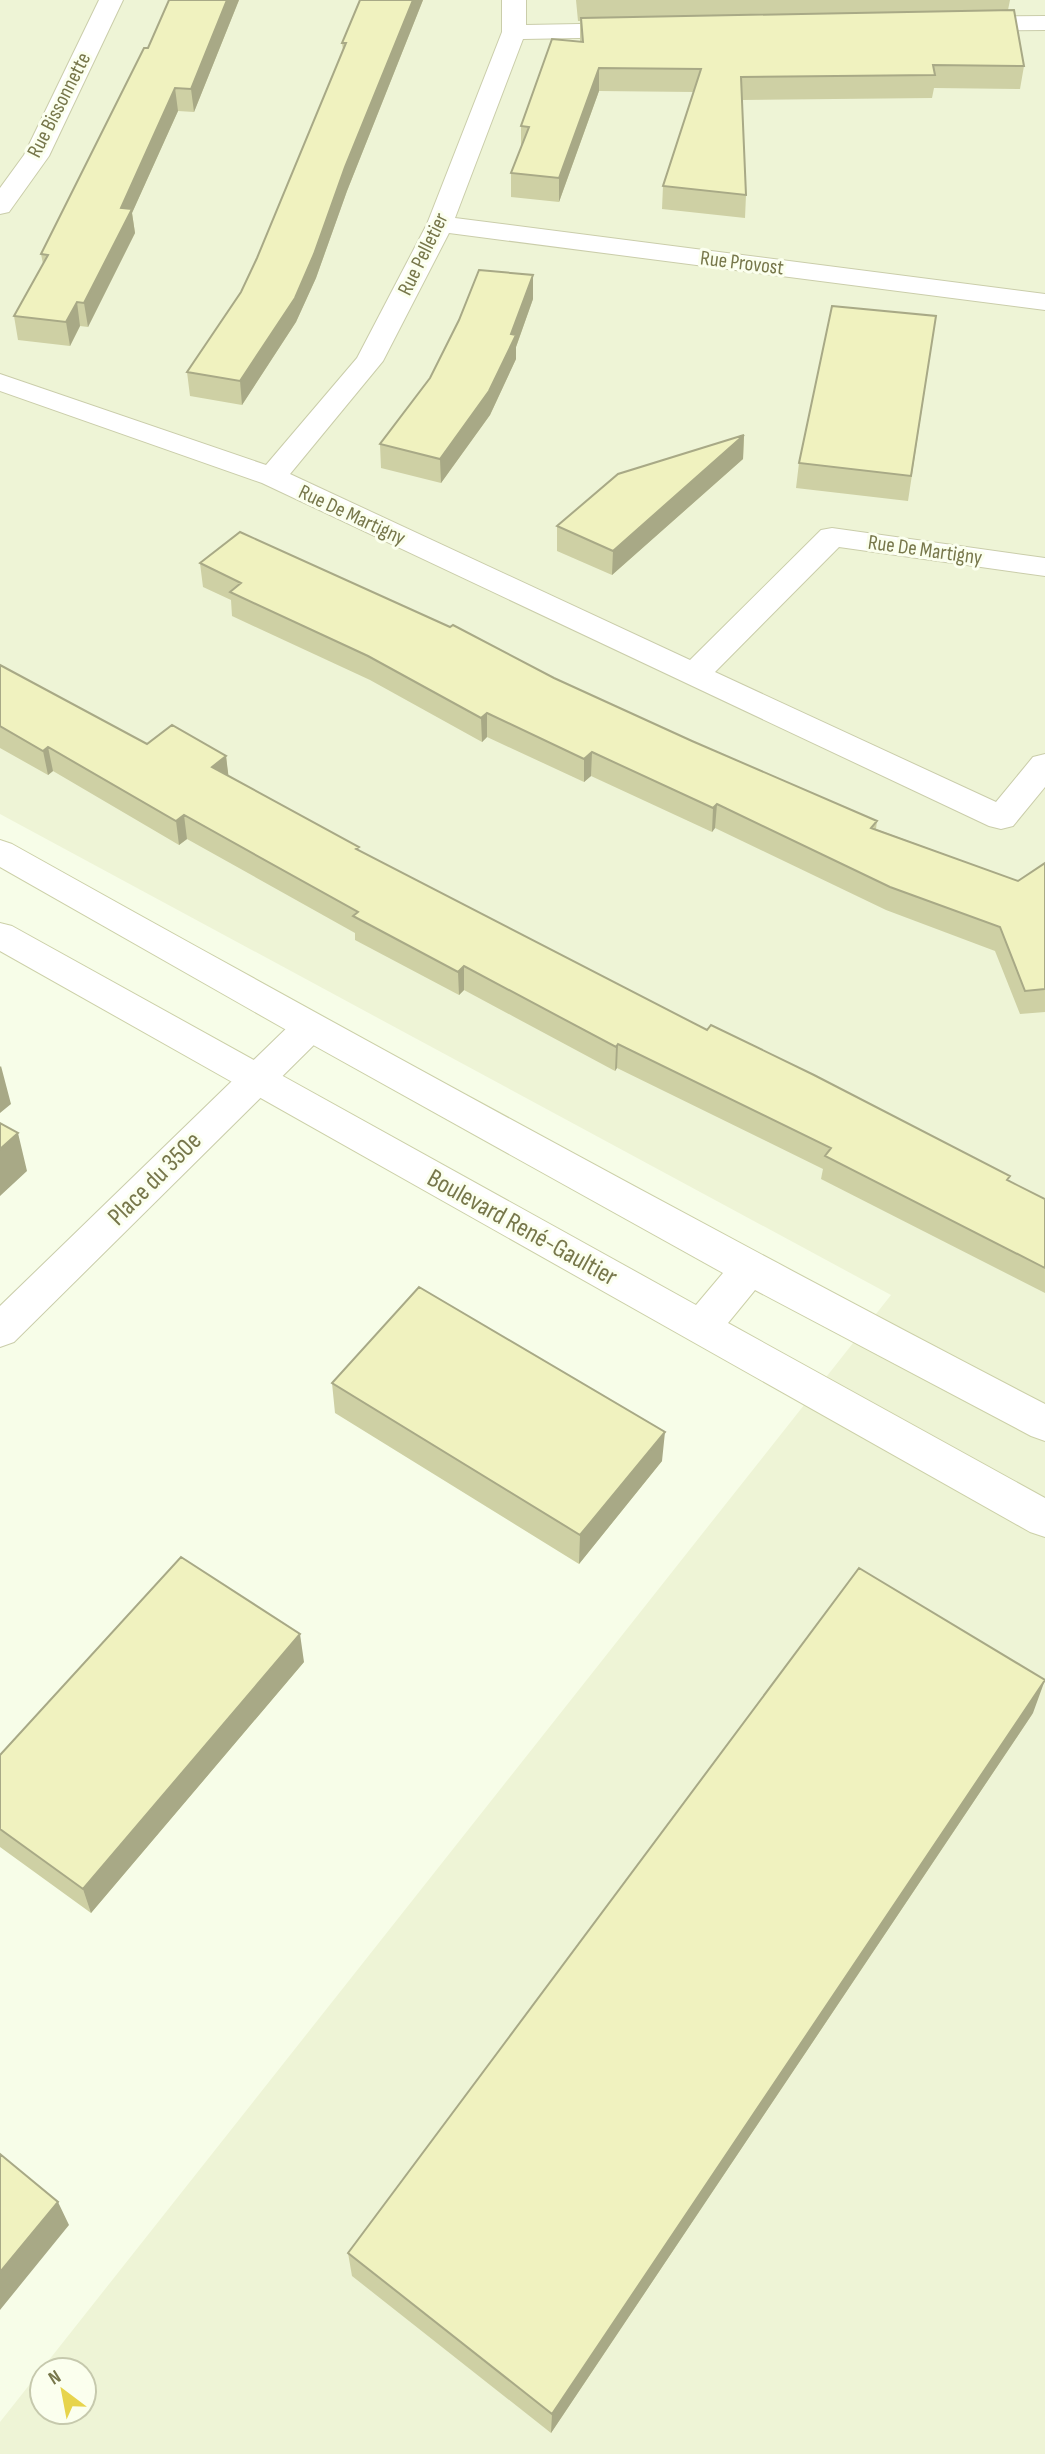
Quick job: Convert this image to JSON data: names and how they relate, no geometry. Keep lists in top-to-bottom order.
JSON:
{
  "streets": {
    "street": [
      "Rue Bissonnette",
      "Rue Pelletier",
      "Rue Provost",
      "Rue De Martigny",
      "Place du 350e",
      "Boulevard René-Gaultier"
    ]
  },
  "crossings": [
    ["Rue Pelletier", "Rue Provost"],
    ["Rue Pelletier", "Rue De Martigny"],
    ["Place du 350e", "Boulevard René-Gaultier"]
  ],
  "north": "top left"
}
